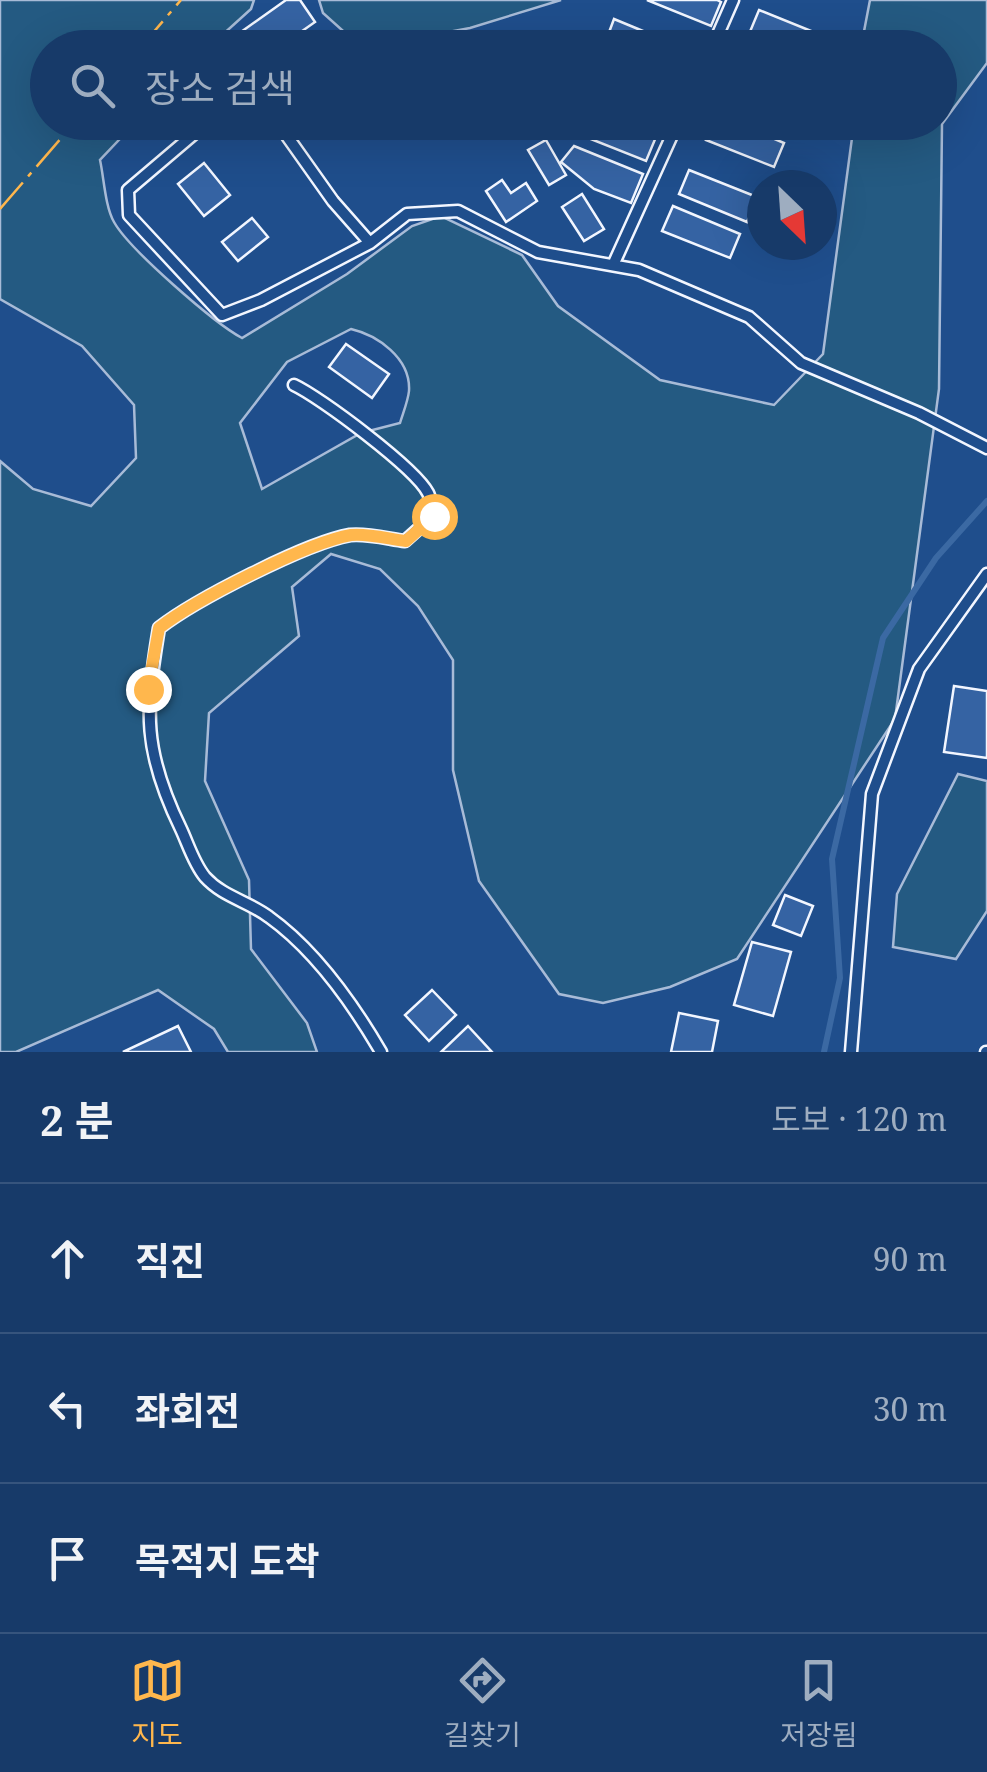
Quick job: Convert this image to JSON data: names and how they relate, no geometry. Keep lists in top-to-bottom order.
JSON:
{
  "north": "bottom right",
  "page": {
    "search": "장소 검색",
    "heading": ["2 분", "도보 · 120 m"],
    "list": [
      ["직진", "90 m"],
      ["좌회전", "30 m"],
      "목적지 도착"
    ],
    "nav": ["지도", "길찾기", "저장됨"]
  }
}
